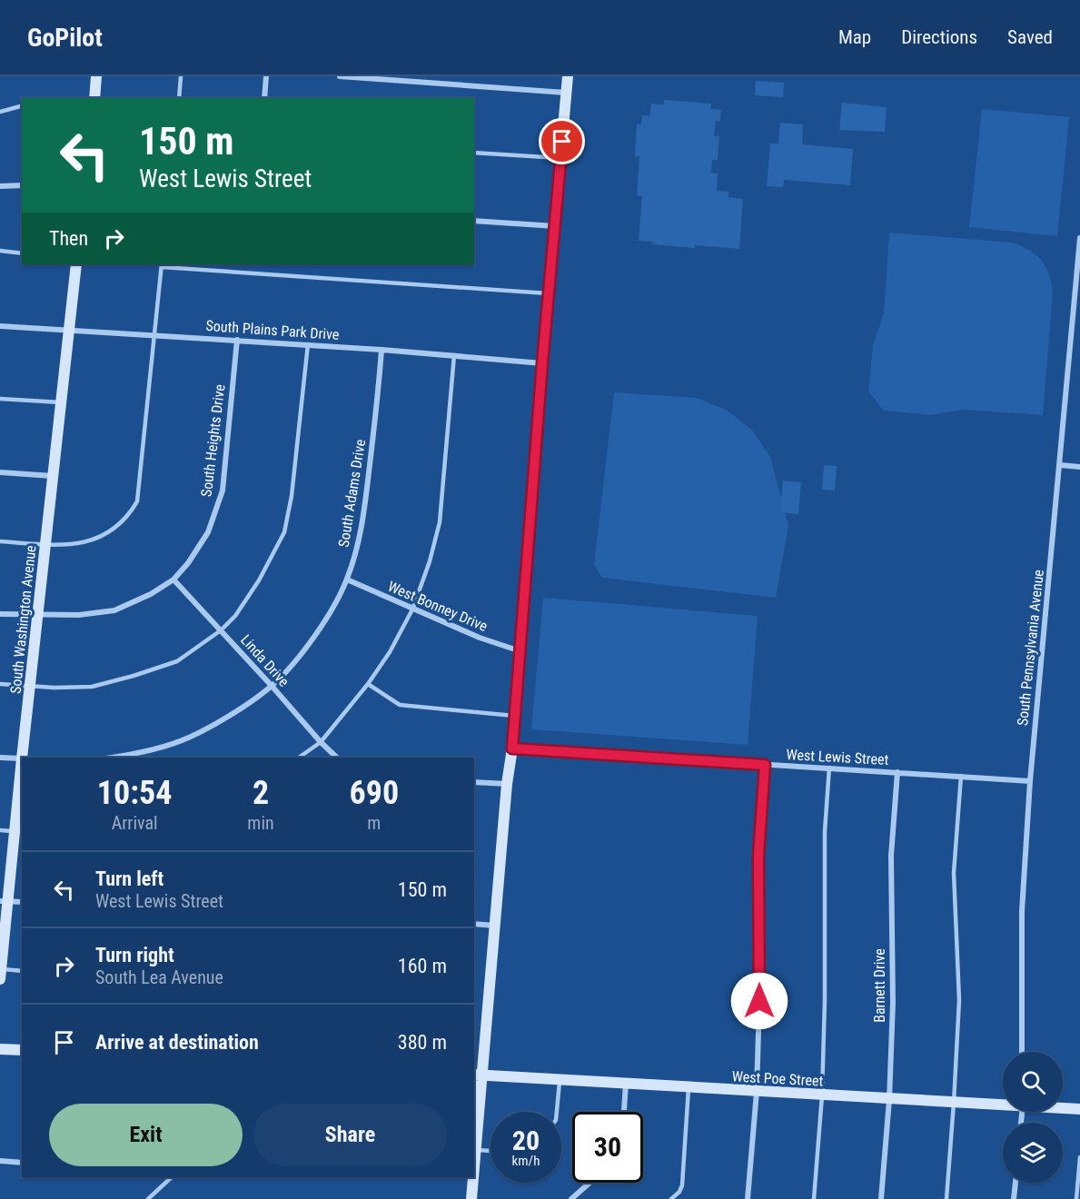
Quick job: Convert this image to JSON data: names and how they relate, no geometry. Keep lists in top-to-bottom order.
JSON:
{
  "streets": {
    "street": [
      "South Plains Park Drive",
      "South Heights Drive",
      "South Adams Drive",
      "West Bonney Drive",
      "South Washington Avenue",
      "South Pennsylvania Avenue",
      "Linda Drive",
      "West Lewis Street",
      "Barnett Drive",
      "West Poe Street"
    ]
  },
  "crossings": [
    ["South Plains Park Drive", "South Heights Drive"],
    ["South Plains Park Drive", "South Adams Drive"],
    ["South Plains Park Drive", "South Washington Avenue"],
    ["South Heights Drive", "South Washington Avenue"],
    ["South Heights Drive", "Linda Drive"],
    ["South Adams Drive", "West Bonney Drive"],
    ["South Adams Drive", "Linda Drive"],
    ["South Pennsylvania Avenue", "West Lewis Street"],
    ["West Lewis Street", "Barnett Drive"],
    ["Barnett Drive", "West Poe Street"]
  ],
  "page": {
    "header": "GoPilot",
    "nav": ["Map", "Directions", "Saved"],
    "turn": ["150 m", "West Lewis Street"],
    "then": "Then",
    "eta": [
      "10:54",
      "Arrival",
      "2",
      "min",
      "690",
      "m"
    ],
    "list": [
      {
        "name": "Turn left",
        "note": "West Lewis Street",
        "value": "150 m"
      },
      {
        "name": "Turn right",
        "note": "South Lea Avenue",
        "value": "160 m"
      },
      {
        "name": "Arrive at destination",
        "value": "380 m"
      }
    ],
    "buttons": ["Exit", "Share"],
    "speed": "20 km/h",
    "limit": "30"
  }
}
